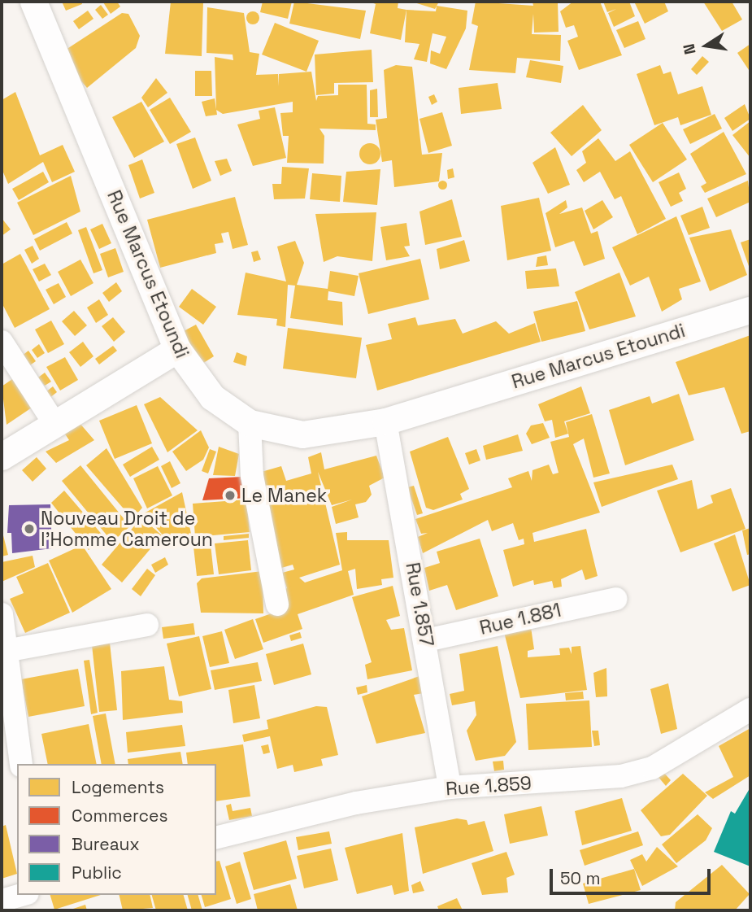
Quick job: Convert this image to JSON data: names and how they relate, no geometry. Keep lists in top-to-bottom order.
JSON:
{
  "streets": {
    "street": [
      "Rue Marcus Etoundi",
      "Rue 1.857",
      "Rue 1.881",
      "Rue 1.859"
    ]
  },
  "crossings": [
    ["Rue Marcus Etoundi", "Rue 1.857"],
    ["Rue 1.857", "Rue 1.881"],
    ["Rue 1.857", "Rue 1.859"]
  ],
  "places": ["Le Manek", "Nouveau Droit de l'Homme Cameroun"],
  "legend": [
    "Logements",
    "Commerces",
    "Bureaux",
    "Public"
  ],
  "scale_bar": "50 m",
  "north": "left"
}
